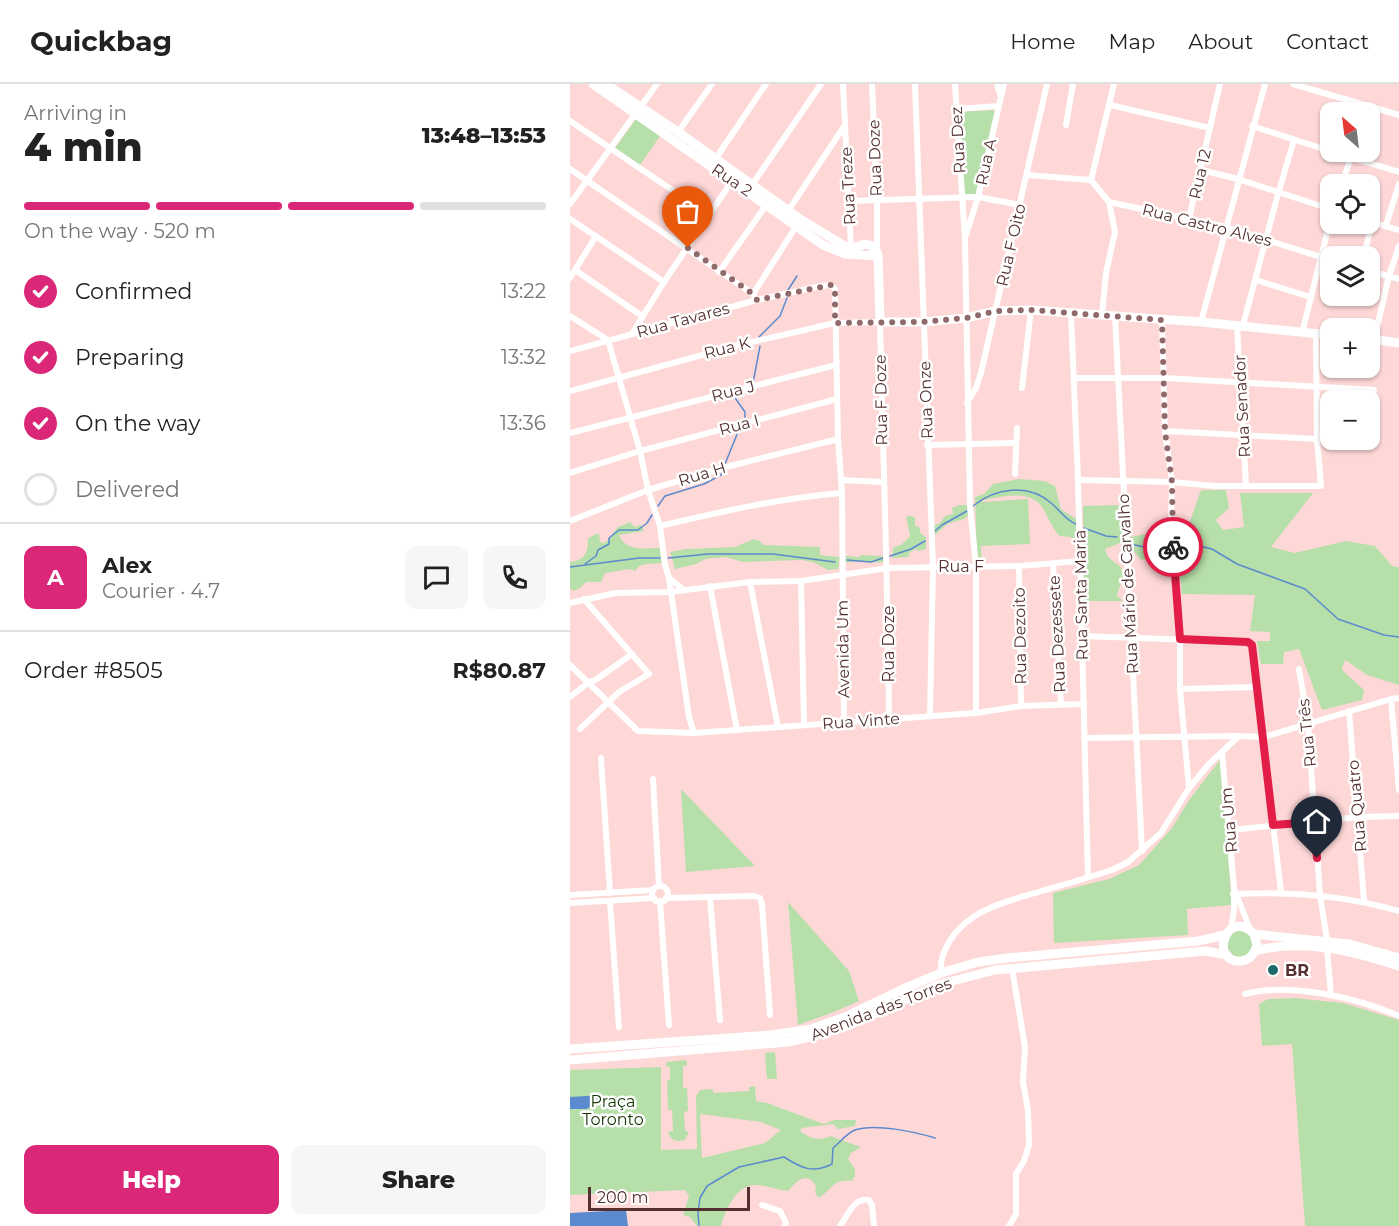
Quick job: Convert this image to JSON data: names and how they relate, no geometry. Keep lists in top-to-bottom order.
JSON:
{
  "streets": {
    "main road": ["Rua 2", "Rua F Doze", "Avenida das Torres"],
    "street": [
      "Rua Dez",
      "Rua Doze",
      "Rua A",
      "Rua 12",
      "Rua Treze",
      "Rua Castro Alves",
      "Rua F Oito",
      "Rua Tavares",
      "Rua K",
      "Rua J",
      "Rua Onze",
      "Rua Senador",
      "Rua I",
      "Rua H",
      "Rua F",
      "Rua Mário de Carvalho",
      "Rua Santa Maria",
      "Rua Dezessete",
      "Rua Dezoito",
      "Avenida Um",
      "Rua Vinte",
      "Rua Três",
      "Rua Quatro",
      "Rua Um"
    ]
  },
  "crossings": [
    ["Rua Dez", "Rua A"],
    ["Rua Doze", "Rua F Doze"],
    ["Rua Doze", "Rua F"],
    ["Rua Doze", "Rua Vinte"],
    ["Rua 12", "Rua Castro Alves"],
    ["Rua 2", "Rua Treze"],
    ["Rua 2", "Rua F Doze"],
    ["Rua Castro Alves", "Rua Senador"],
    ["Rua Tavares", "Avenida Um"],
    ["Rua K", "Avenida Um"],
    ["Rua J", "Avenida Um"],
    ["Rua F Doze", "Rua F"],
    ["Rua Onze", "Rua F"],
    ["Rua Onze", "Rua Vinte"],
    ["Rua I", "Avenida Um"],
    ["Rua H", "Avenida Um"],
    ["Rua F", "Rua Santa Maria"],
    ["Rua F", "Rua Dezessete"],
    ["Rua F", "Rua Dezoito"],
    ["Rua F", "Avenida Um"],
    ["Rua Santa Maria", "Rua Vinte"],
    ["Rua Dezessete", "Rua Vinte"],
    ["Rua Dezoito", "Rua Vinte"],
    ["Avenida Um", "Rua Vinte"],
    ["Rua Três", "Avenida das Torres"],
    ["Rua Um", "Avenida das Torres"]
  ],
  "parks": ["Praça Toronto"],
  "places": ["BR"],
  "scale_bar": "200 m",
  "north": "top left",
  "page": {
    "header": "Quickbag",
    "nav": [
      "Home",
      "Map",
      "About",
      "Contact"
    ],
    "heading": ["4 min", "Arriving in", "13:48–13:53"],
    "panel": [
      "Alex",
      "Courier · 4.7",
      "Order #8505",
      "R$80.87"
    ],
    "map_buttons": ["+", "−"],
    "bar": "On the way · 520 m",
    "list": [
      ["Confirmed", "13:22"],
      ["Preparing", "13:32"],
      ["On the way", "13:36"],
      "Delivered"
    ],
    "round": "A",
    "buttons": ["Help", "Share"],
    "scale": "200 m"
  }
}
